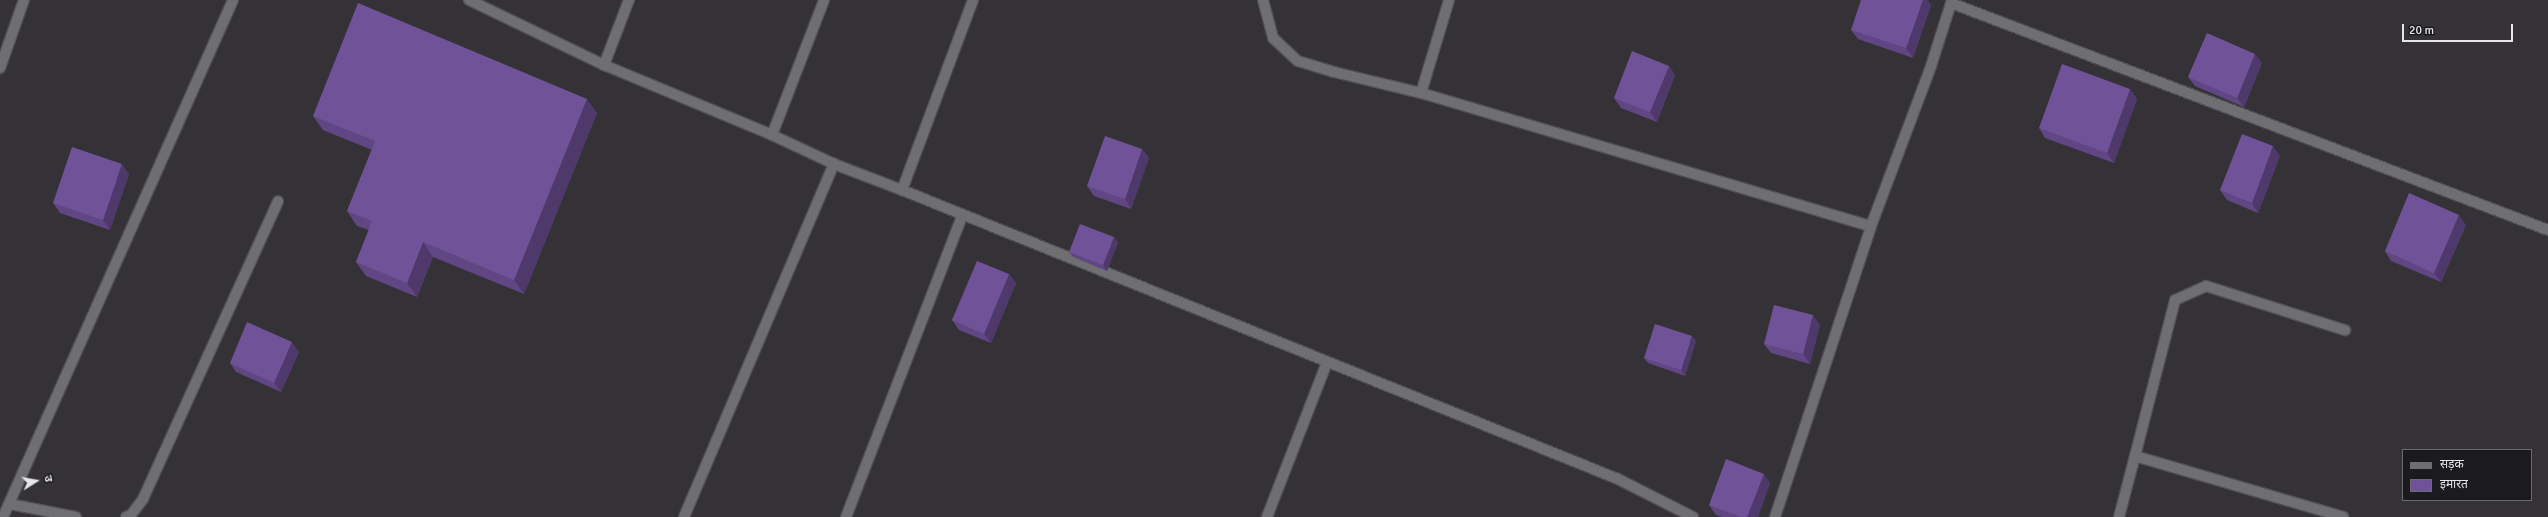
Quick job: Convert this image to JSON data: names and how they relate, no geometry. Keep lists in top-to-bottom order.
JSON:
{
  "legend": ["सड़क", "इमारत"],
  "scale_bar": "20 m",
  "north": "right"
}
